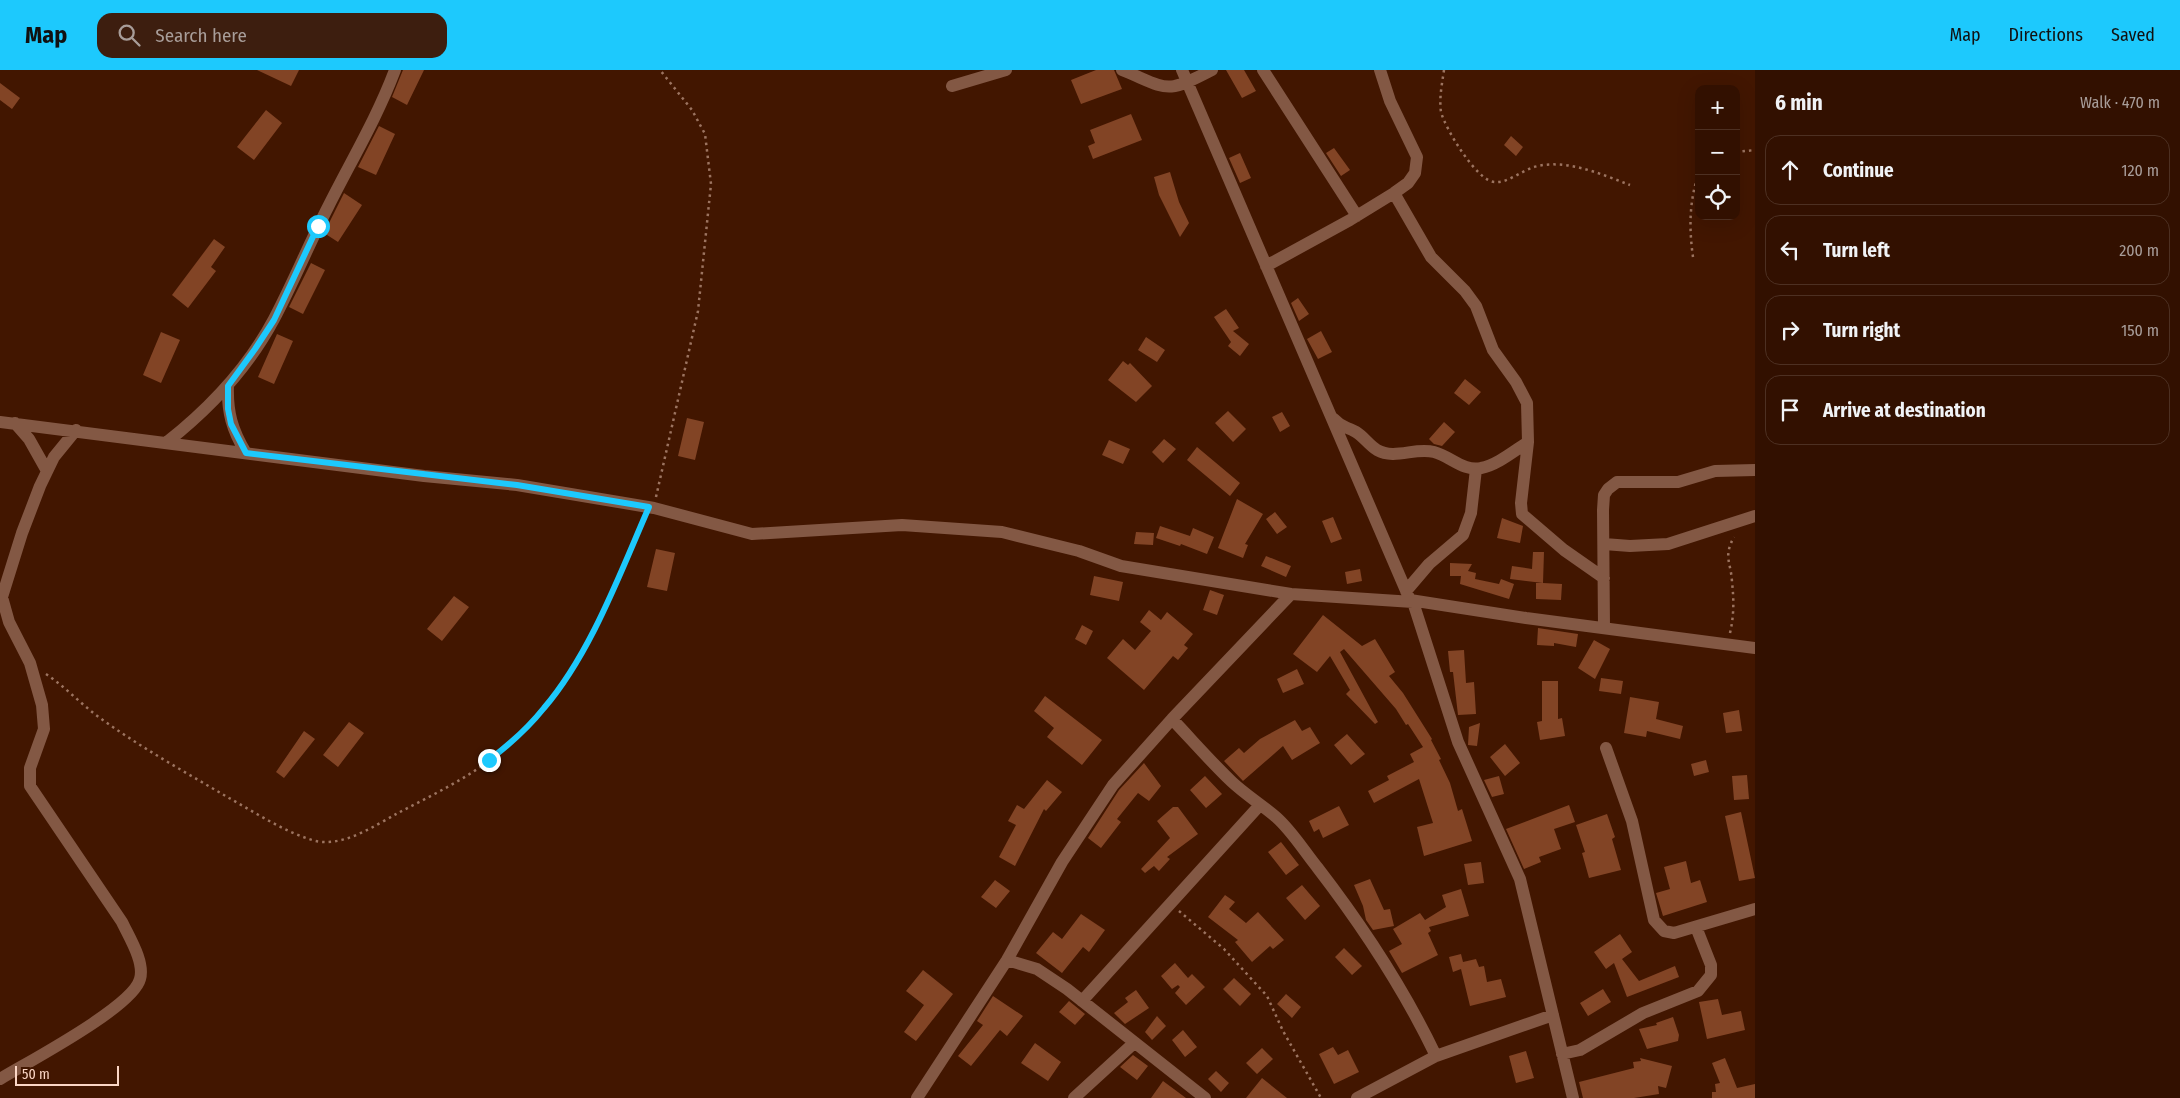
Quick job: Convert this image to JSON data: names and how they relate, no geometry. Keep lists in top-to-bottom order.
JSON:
{
  "scale_bar": "50 m",
  "page": {
    "header": "Map",
    "search": "Search here",
    "nav": ["Map", "Directions", "Saved"],
    "heading": ["6 min", "Walk · 470 m"],
    "map_buttons": ["+", "−"],
    "list": [
      ["Continue", "120 m"],
      ["Turn left", "200 m"],
      ["Turn right", "150 m"],
      "Arrive at destination"
    ],
    "scale": "50 m"
  }
}
